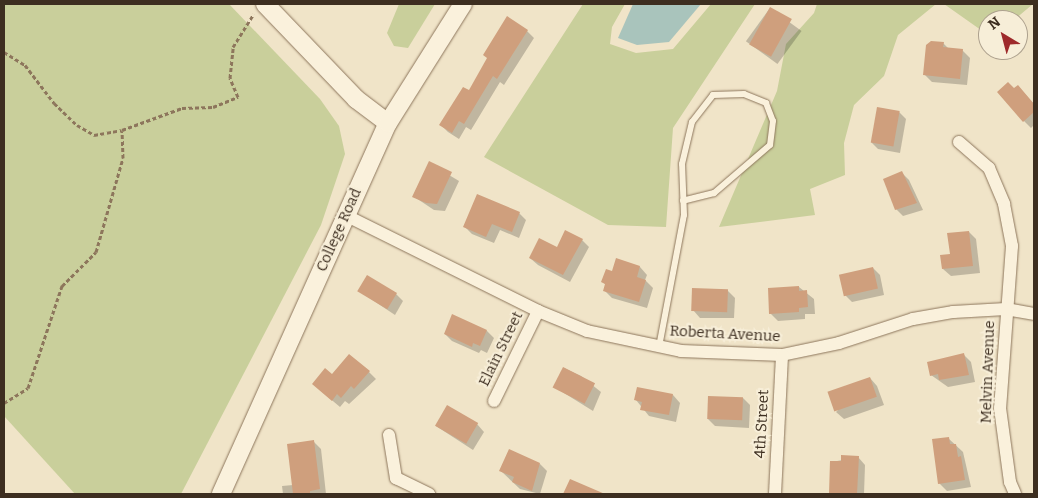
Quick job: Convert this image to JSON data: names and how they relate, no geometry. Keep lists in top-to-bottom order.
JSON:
{
  "streets": {
    "street": [
      "College Road",
      "Roberta Avenue",
      "Elain Street",
      "Melvin Avenue",
      "4th Street"
    ]
  },
  "crossings": [
    ["College Road", "Roberta Avenue"],
    ["Roberta Avenue", "Elain Street"],
    ["Roberta Avenue", "Melvin Avenue"],
    ["Roberta Avenue", "4th Street"]
  ],
  "north": "top left"
}
